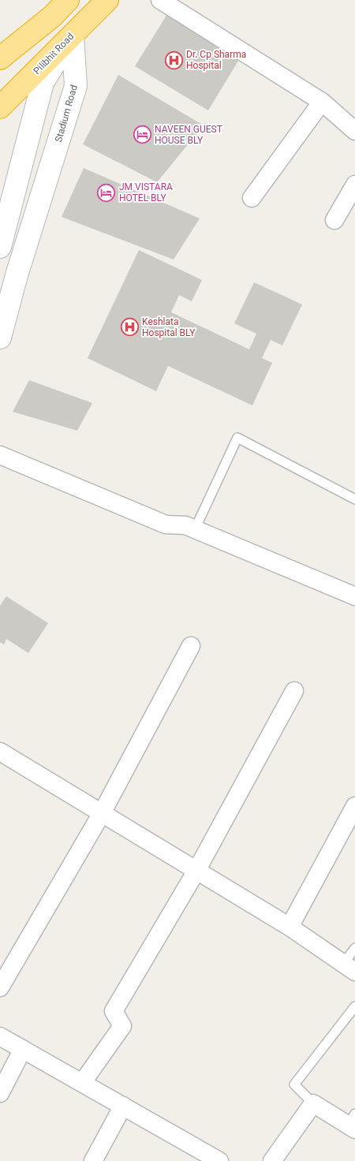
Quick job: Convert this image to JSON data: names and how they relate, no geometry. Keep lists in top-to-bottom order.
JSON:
{
  "streets": {
    "highway": ["Pilibhit Road"],
    "main road": ["Stadium Road"]
  },
  "crossings": [
    ["Pilibhit Road", "Stadium Road"]
  ],
  "places": {
    "hospital": ["Dr. Cp Sharma Hospital", "Keshlata Hospital BLY"],
    "hotel": ["NAVEEN GUEST HOUSE BLY", "JM VISTARA HOTEL BLY"]
  }
}
